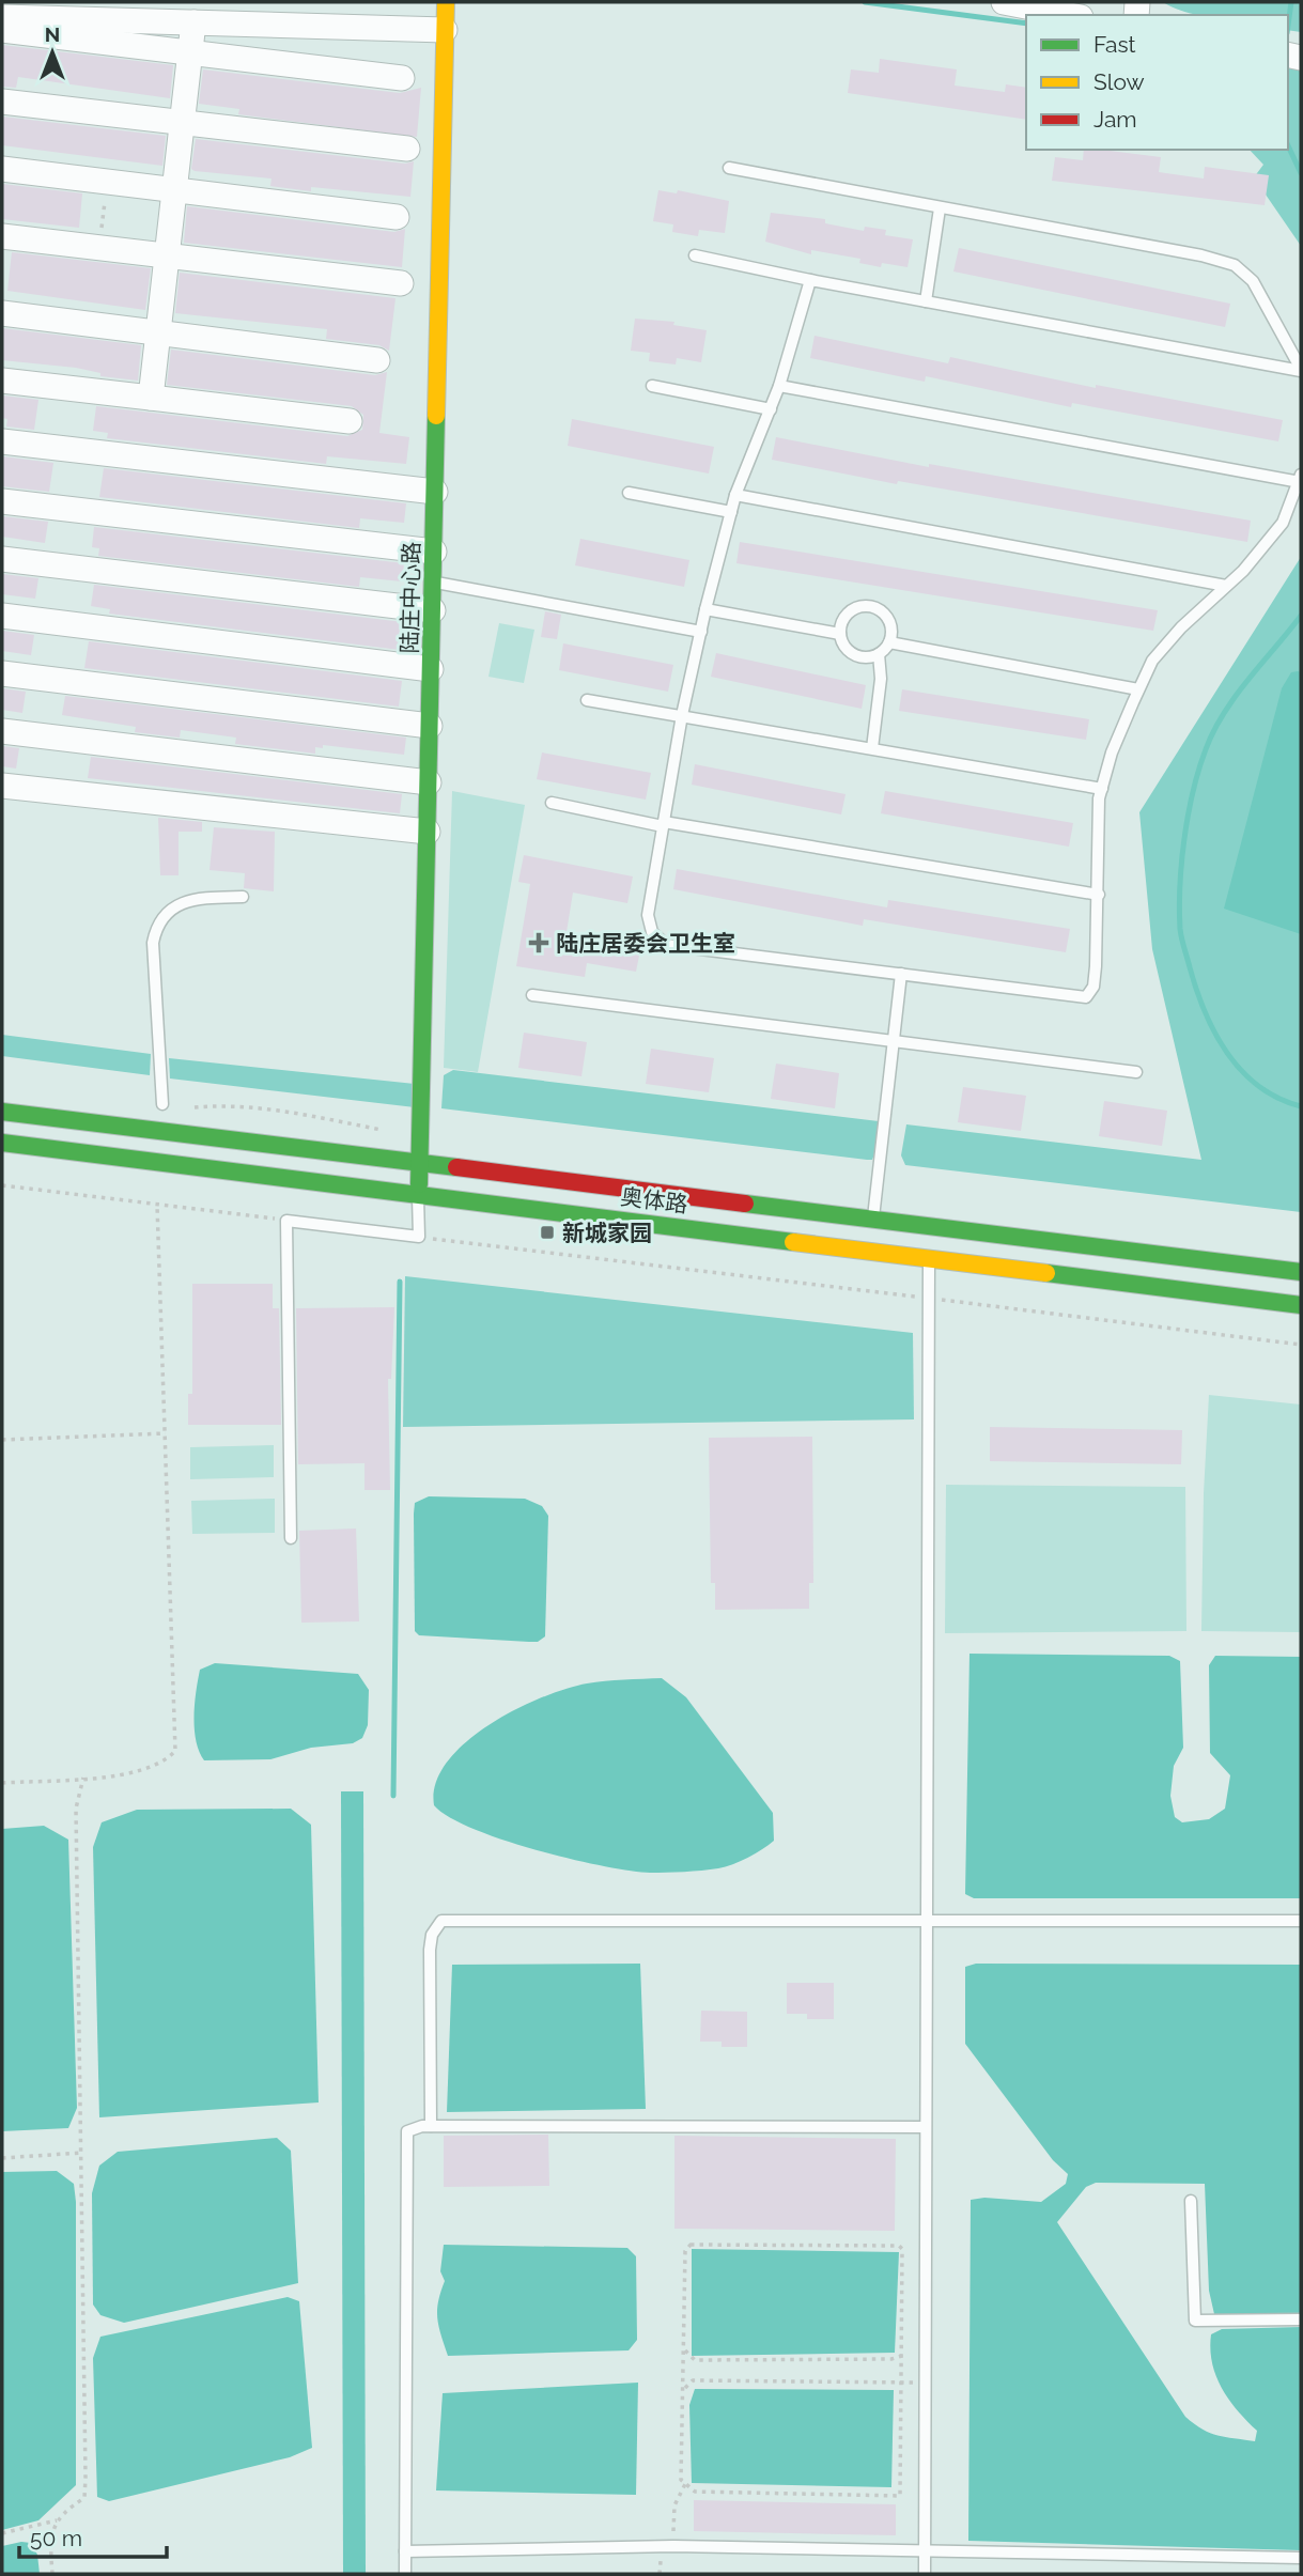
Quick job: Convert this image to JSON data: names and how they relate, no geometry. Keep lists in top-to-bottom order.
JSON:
{
  "streets": {
    "main road": ["陆庄中心路", "奥体路"]
  },
  "crossings": [
    ["陆庄中心路", "奥体路"]
  ],
  "places": {
    "health": ["陆庄居委会卫生室"],
    "transit": ["新城家园"]
  },
  "legend": ["Fast", "Slow", "Jam"],
  "scale_bar": "50 m",
  "north": "top"
}
